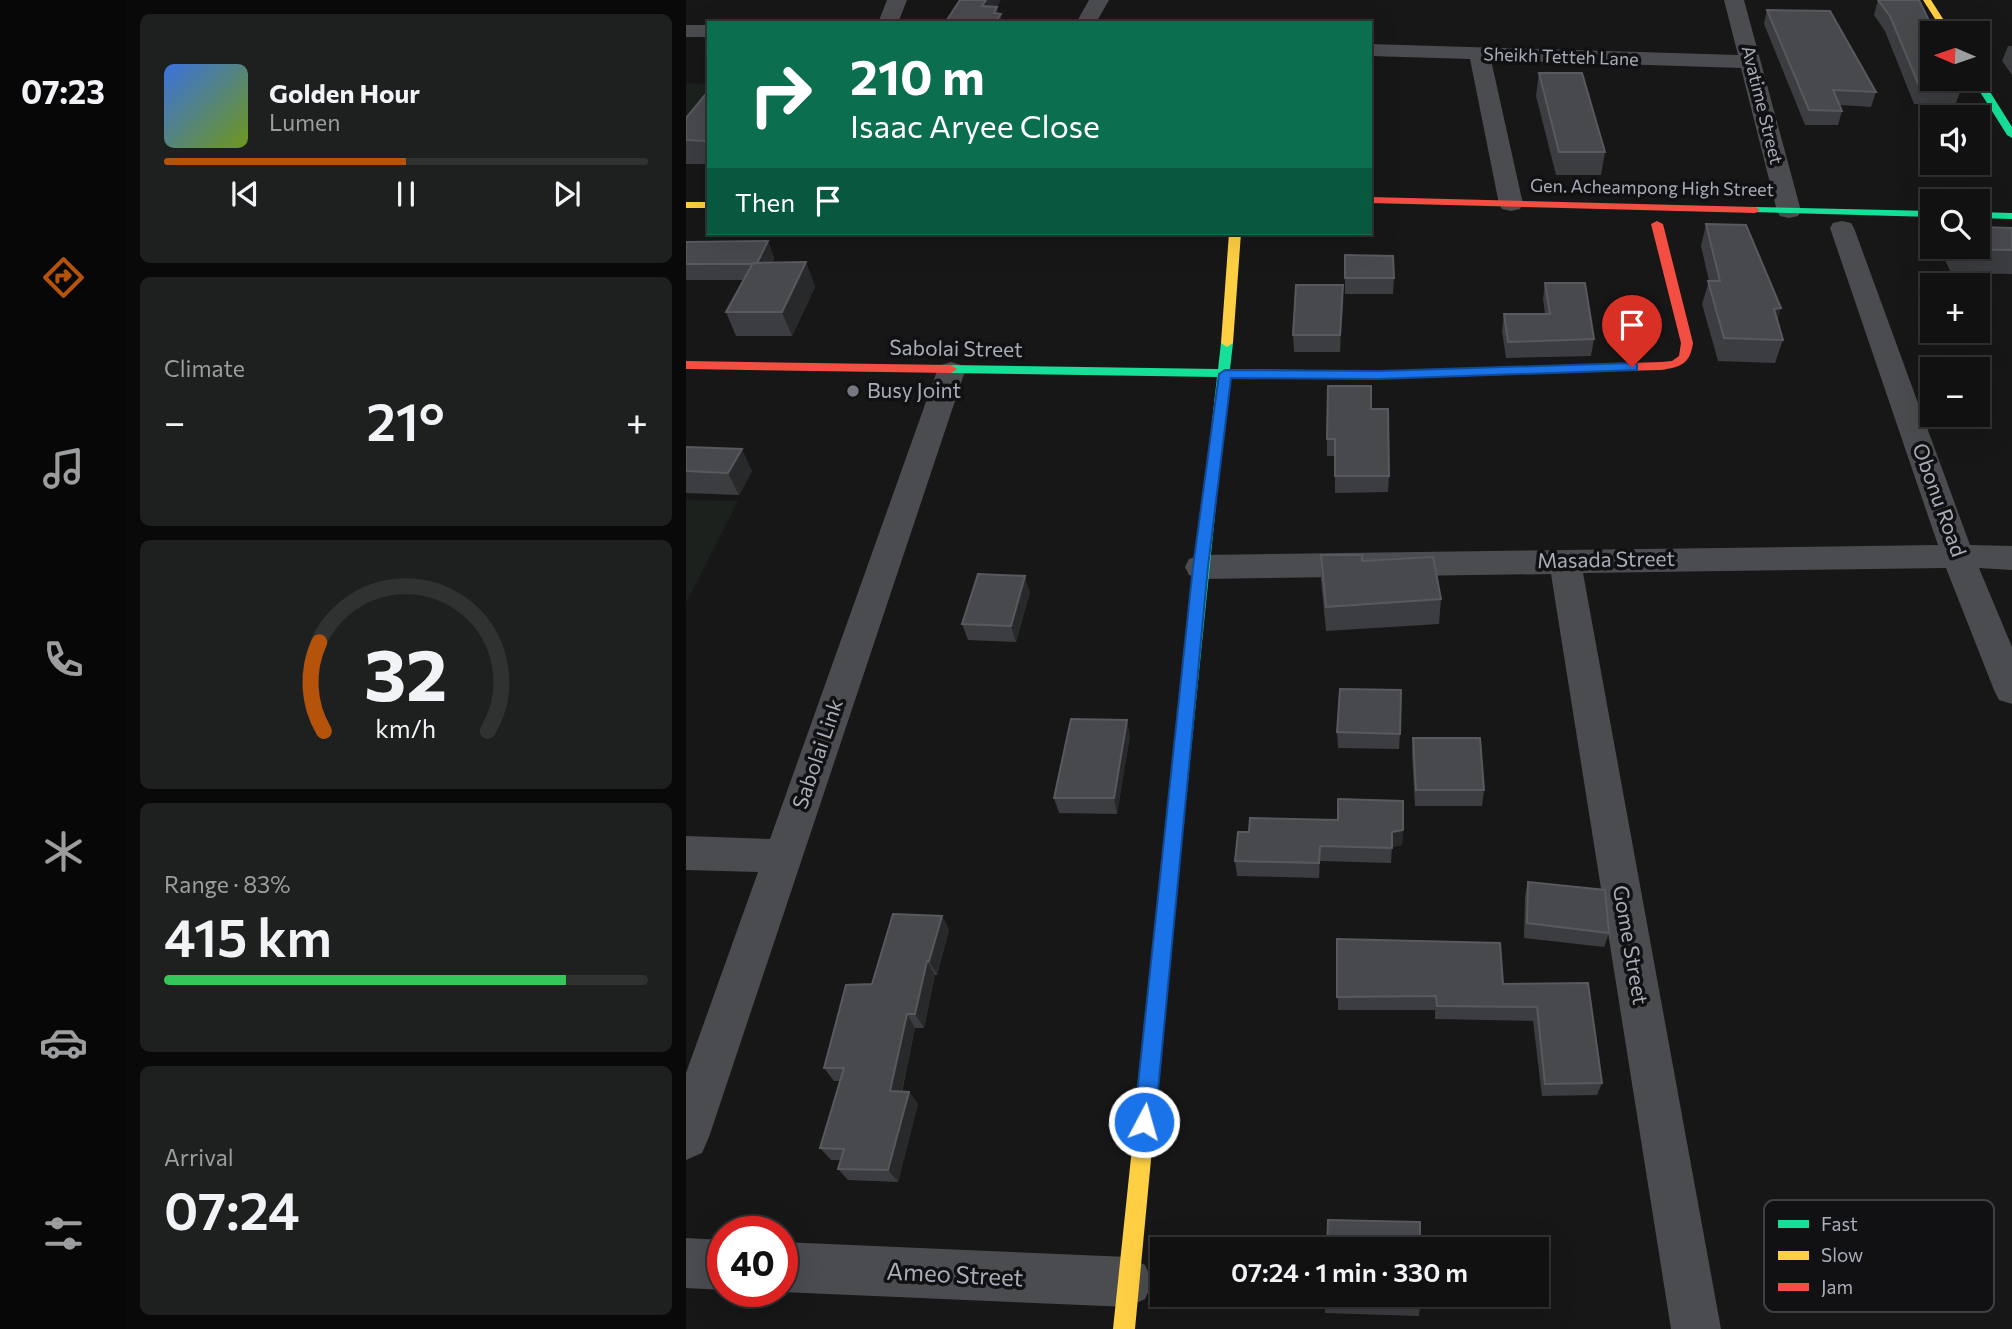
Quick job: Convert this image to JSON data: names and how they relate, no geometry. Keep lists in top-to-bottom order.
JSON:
{
  "streets": {
    "street": [
      "Sheikh Tetteh Lane",
      "Avatime Street",
      "Gen. Acheampong High Street",
      "Sabolai Street",
      "Obonu Road",
      "Masada Street",
      "Sabolai Link",
      "Gome Street",
      "Ameo Street"
    ]
  },
  "crossings": [
    ["Sheikh Tetteh Lane", "Avatime Street"],
    ["Avatime Street", "Gen. Acheampong High Street"],
    ["Gen. Acheampong High Street", "Obonu Road"],
    ["Sabolai Street", "Sabolai Link"],
    ["Obonu Road", "Masada Street"],
    ["Masada Street", "Gome Street"]
  ],
  "places": ["Busy Joint"],
  "legend": ["Fast", "Slow", "Jam"],
  "north": "left",
  "page": {
    "tabs": "07:23",
    "map_buttons": ["+", "−"],
    "turn": ["210 m", "Isaac Aryee Close"],
    "song": ["Golden Hour", "Lumen"],
    "then": "Then",
    "tile": [
      "Climate",
      ["Range · 83%", "415 km"],
      ["Arrival", "07:24"]
    ],
    "heat": ["−", "21°", "+"],
    "limit": "40",
    "trip": "07:24 · 1 min · 330 m",
    "gauge": ["32", "km/h"]
  }
}
